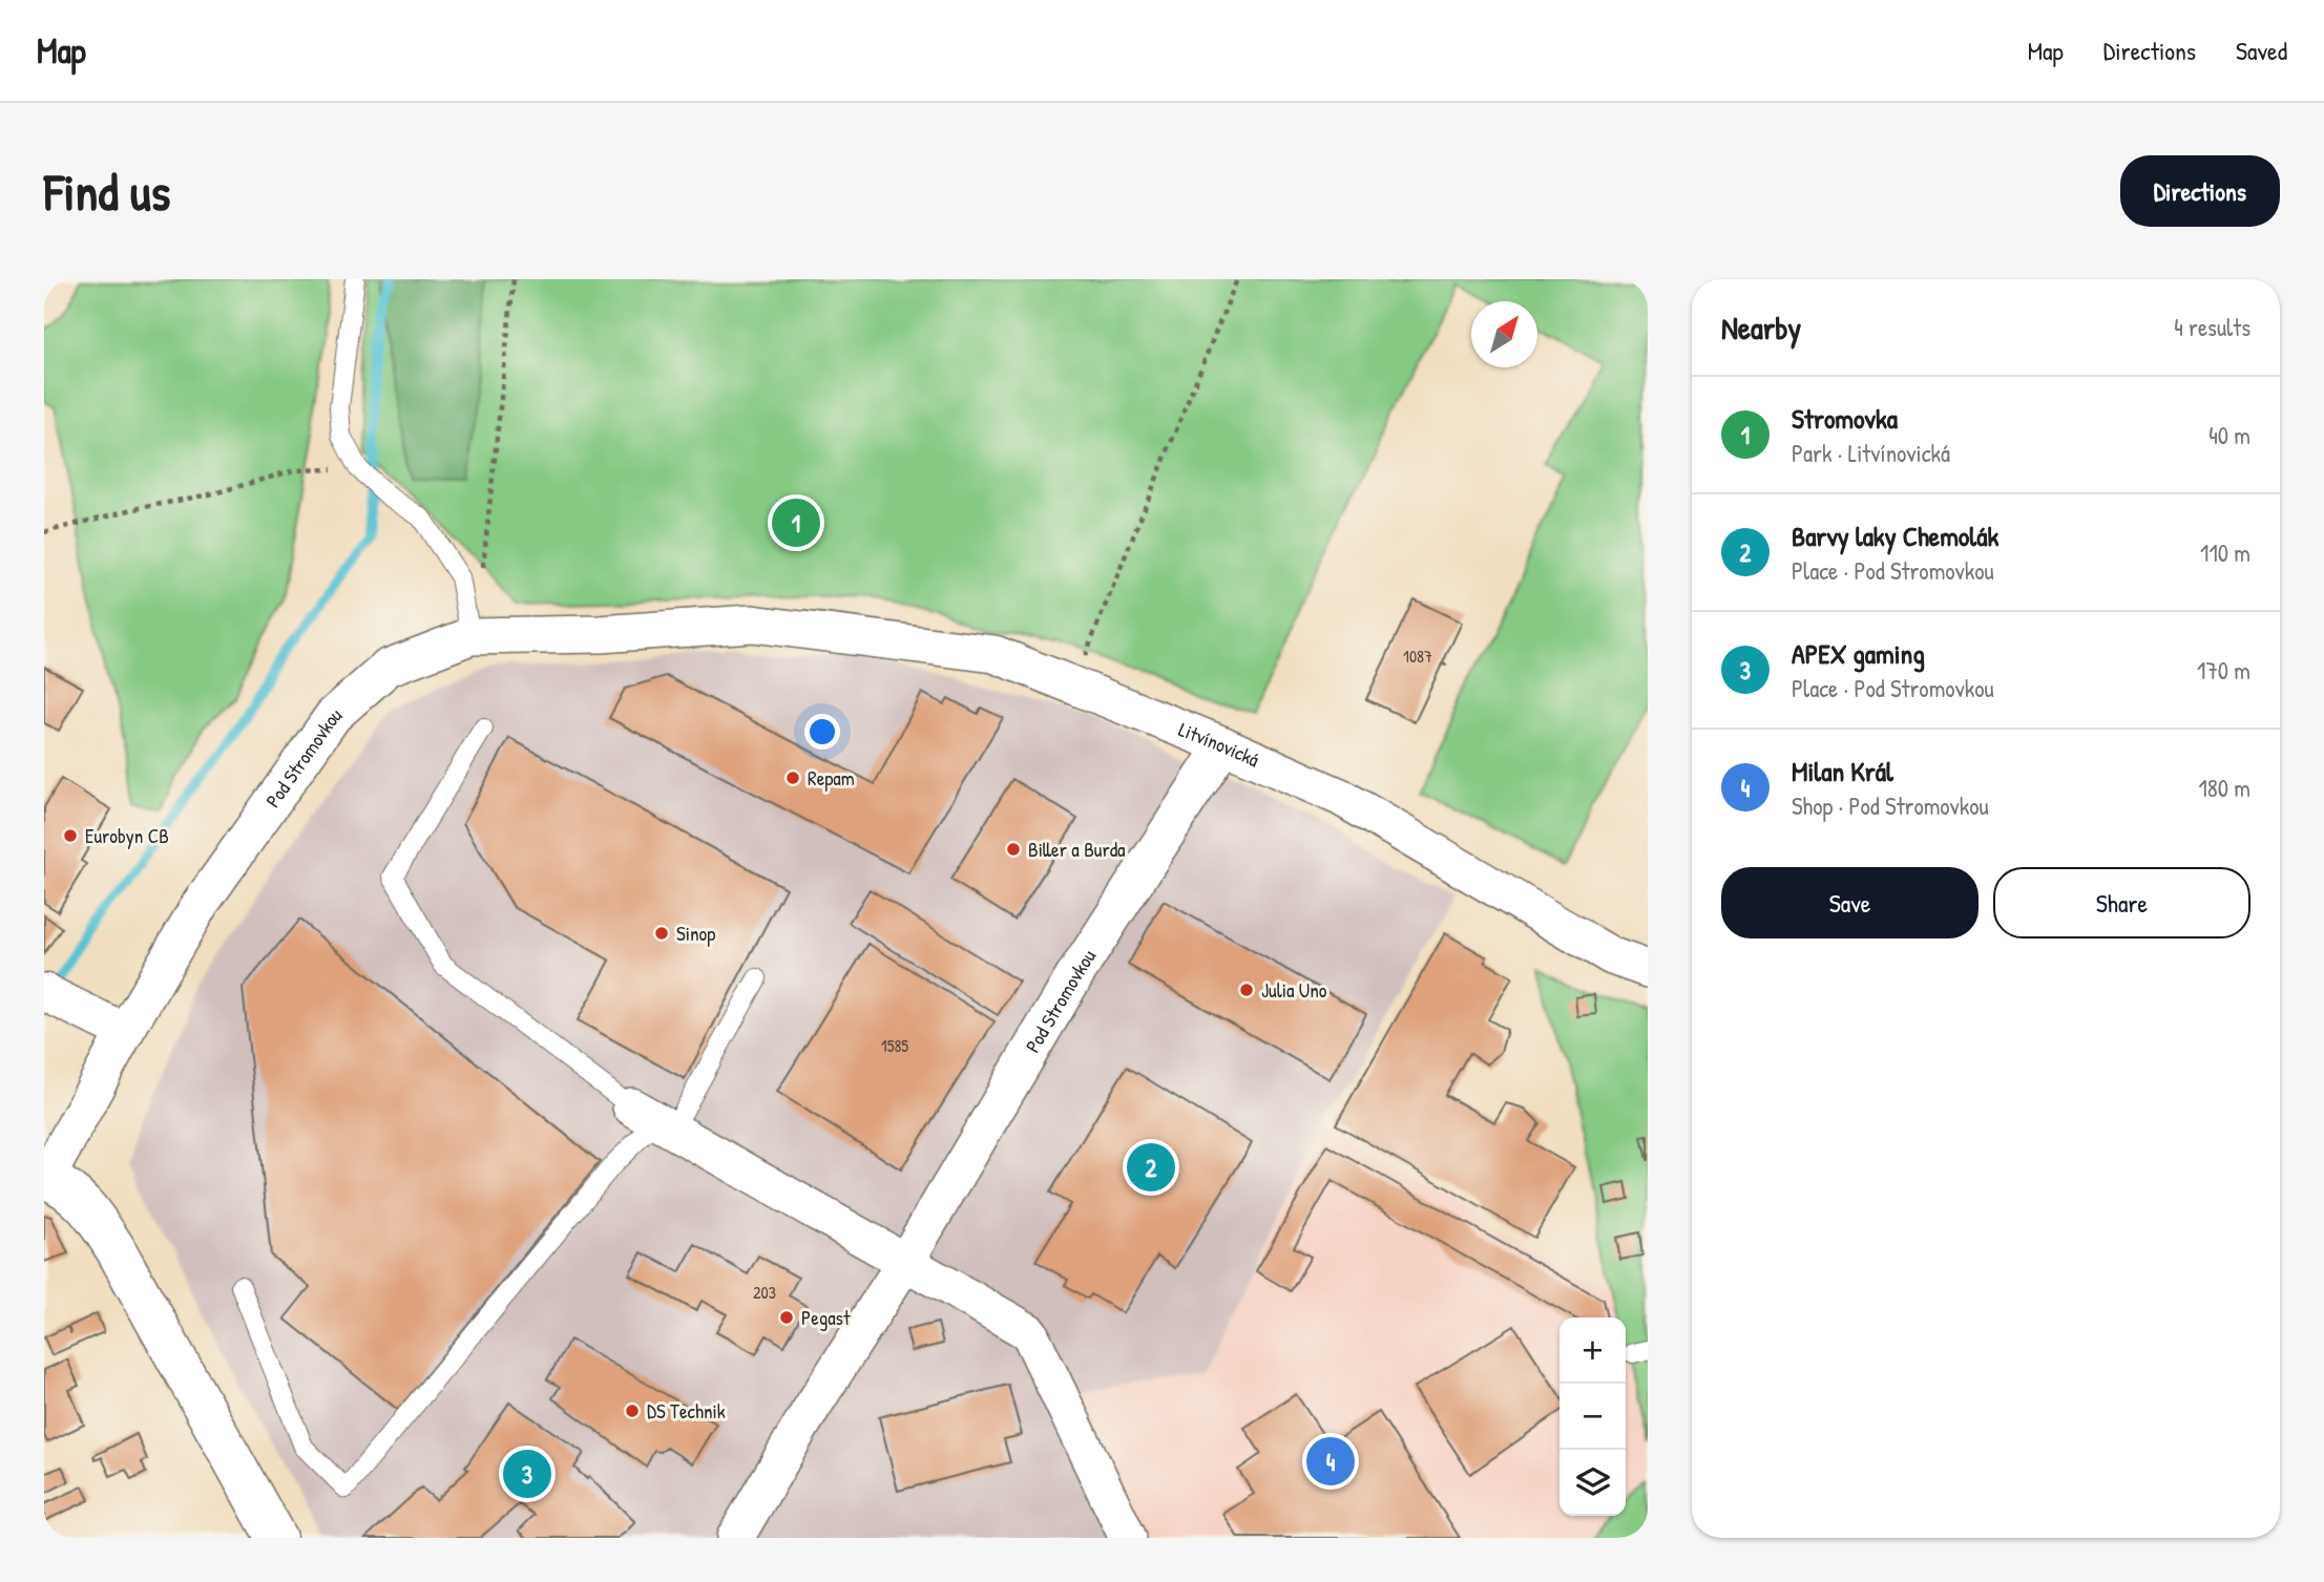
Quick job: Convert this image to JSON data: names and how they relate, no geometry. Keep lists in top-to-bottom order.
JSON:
{
  "streets": {
    "street": ["Litvínovická", "Pod Stromovkou"]
  },
  "crossings": [
    ["Litvínovická", "Pod Stromovkou"]
  ],
  "places": [
    "Repam",
    "Eurobyn CB",
    "Biller a Burda",
    "Sinop",
    "Julia Uno",
    "Pegast",
    "DS Technik"
  ],
  "house_numbers": ["1087", "1585", "203"],
  "north": "top right",
  "page": {
    "header": "Map",
    "nav": ["Map", "Directions", "Saved"],
    "buttons": [
      "Directions",
      ["Save", "Share"]
    ],
    "title": "Find us",
    "heading": ["Nearby", "4 results"],
    "list": [
      {
        "mark": "1",
        "name": "Stromovka",
        "note": "Park · Litvínovická",
        "value": "40 m"
      },
      {
        "mark": "2",
        "name": "Barvy laky Chemolák",
        "note": "Place · Pod Stromovkou",
        "value": "110 m"
      },
      {
        "mark": "3",
        "name": "APEX gaming",
        "note": "Place · Pod Stromovkou",
        "value": "170 m"
      },
      {
        "mark": "4",
        "name": "Milan Král",
        "note": "Shop · Pod Stromovkou",
        "value": "180 m"
      }
    ],
    "pins": [
      "1",
      "2",
      "4",
      "3"
    ],
    "map_buttons": ["+", "−"]
  }
}
